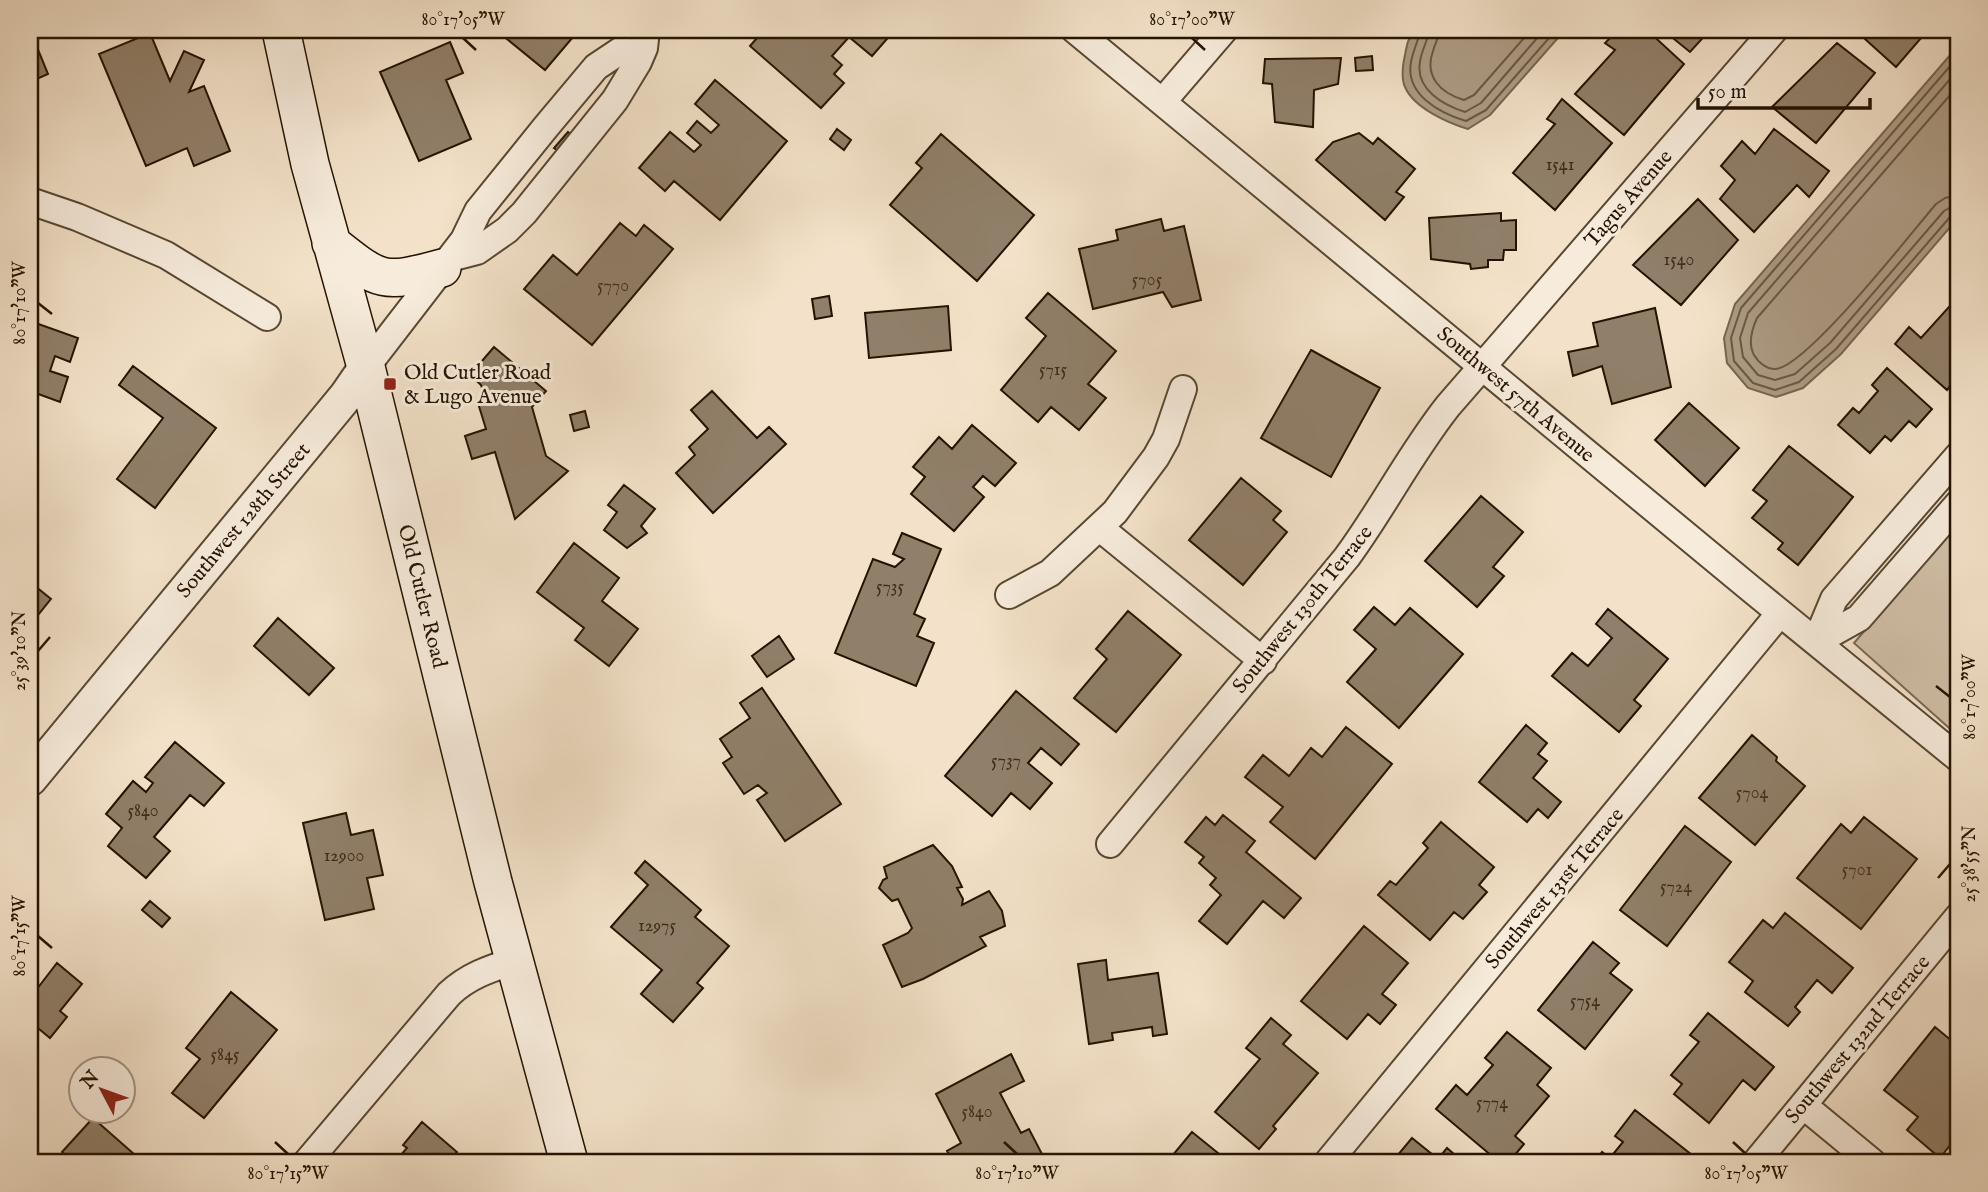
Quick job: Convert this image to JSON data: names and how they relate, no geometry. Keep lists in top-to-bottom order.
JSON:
{
  "streets": {
    "main road": ["Old Cutler Road"],
    "street": [
      "Tagus Avenue",
      "Southwest 57th Avenue",
      "Southwest 128th Street",
      "Southwest 130th Terrace",
      "Southwest 131st Terrace",
      "Southwest 132nd Terrace"
    ]
  },
  "crossings": [
    ["Tagus Avenue", "Southwest 57th Avenue"],
    ["Tagus Avenue", "Southwest 130th Terrace"],
    ["Southwest 57th Avenue", "Southwest 130th Terrace"],
    ["Southwest 57th Avenue", "Southwest 131st Terrace"],
    ["Southwest 128th Street", "Old Cutler Road"]
  ],
  "places": {
    "transit": ["Old Cutler Road & Lugo Avenue"]
  },
  "house_numbers": [
    "1541",
    "1540",
    "5705",
    "5770",
    "5715",
    "5735",
    "5737",
    "5704",
    "5840",
    "12900",
    "5701",
    "5724",
    "12975",
    "5754",
    "5845",
    "5774",
    "5840"
  ],
  "scale_bar": "50 m",
  "north": "top left",
  "coordinates": [
    "80°17'05\"W",
    "80°17'00\"W",
    "80°17'10\"W",
    "25°39'10\"N",
    "25°38'55\"N",
    "80°17'15\"W"
  ]
}
